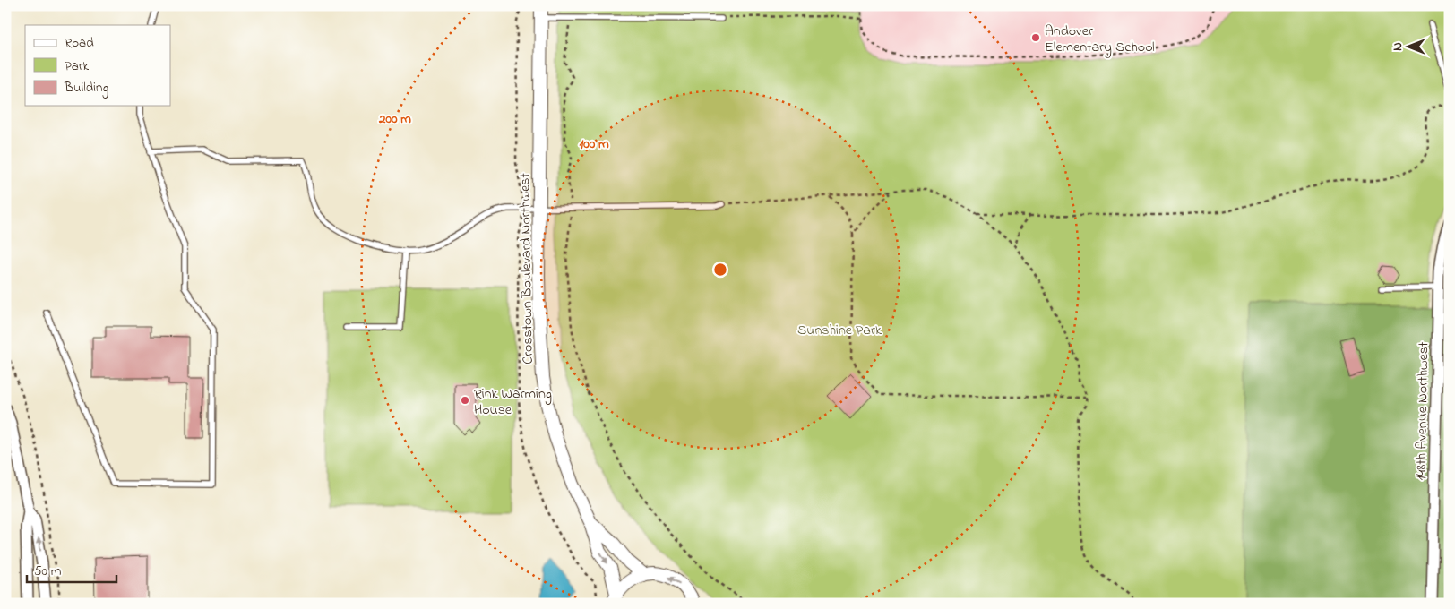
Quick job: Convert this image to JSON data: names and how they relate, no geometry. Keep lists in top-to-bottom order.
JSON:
{
  "streets": {
    "street": ["Crosstown Boulevard Northwest", "148th Avenue Northwest"]
  },
  "parks": ["Sunshine Park"],
  "places": ["Andover Elementary School", "Rink Warming House"],
  "legend": ["Road", "Park", "Building"],
  "scale_bar": "50 m",
  "north": "left",
  "rings": ["200 m", "100 m"]
}
